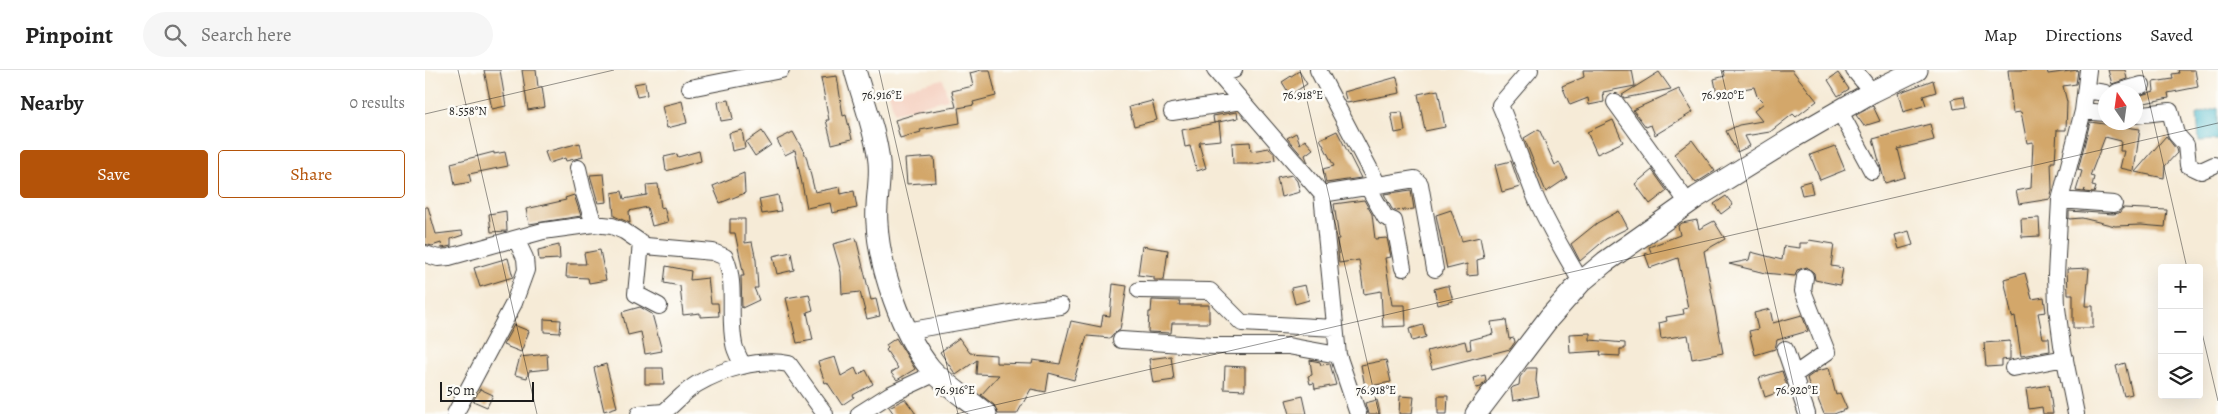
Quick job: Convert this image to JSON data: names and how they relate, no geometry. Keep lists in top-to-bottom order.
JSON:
{
  "scale_bar": "50 m",
  "north": "top",
  "page": {
    "header": "Pinpoint",
    "search": "Search here",
    "nav": ["Map", "Directions", "Saved"],
    "heading": ["Nearby", "0 results"],
    "buttons": ["Save", "Share"],
    "map_buttons": ["+", "−"],
    "scale": "50 m"
  },
  "coordinates": [
    "76.916°E",
    "76.918°E",
    "76.920°E",
    "8.558°N"
  ]
}
